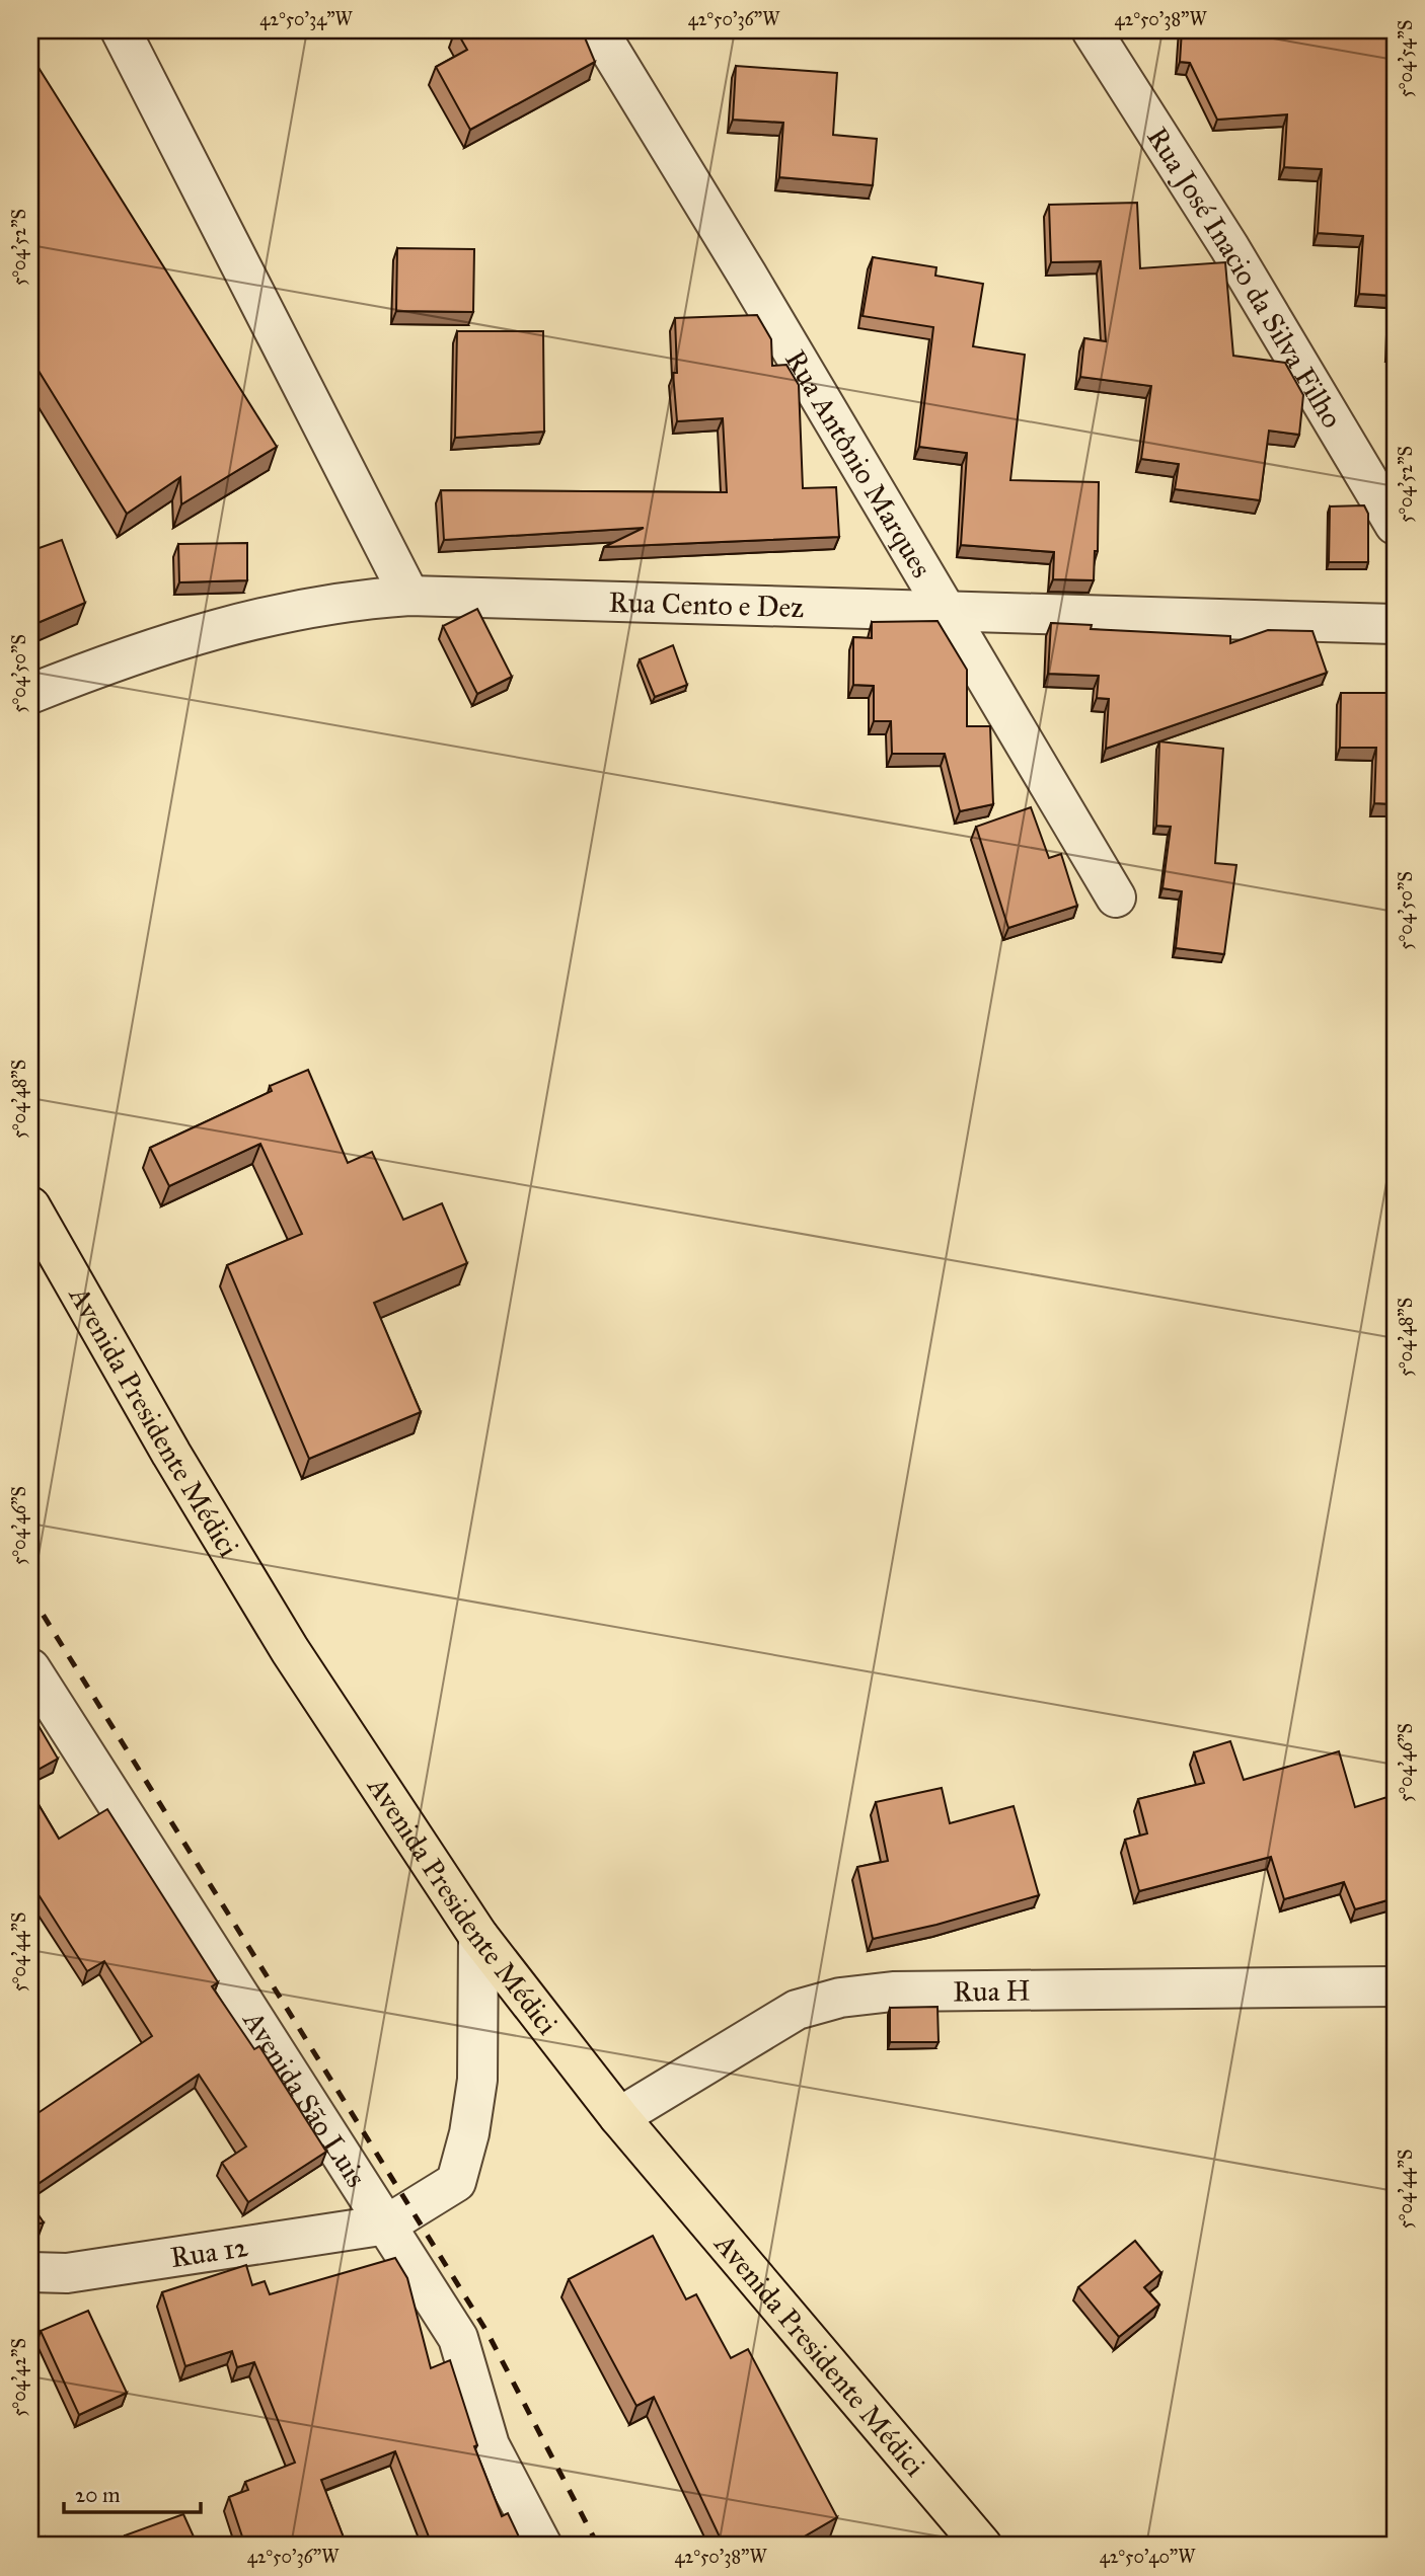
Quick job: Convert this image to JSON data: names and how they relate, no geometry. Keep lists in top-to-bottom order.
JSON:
{
  "streets": {
    "main road": ["Avenida Presidente Médici"],
    "street": [
      "Rua José Inacio da Silva Filho",
      "Rua Antônio Marques",
      "Rua Cento e Dez",
      "Rua H",
      "Avenida São Luis",
      "Rua 12"
    ]
  },
  "crossings": [
    ["Rua Antônio Marques", "Rua Cento e Dez"],
    ["Avenida Presidente Médici", "Rua H"],
    ["Avenida São Luis", "Rua 12"]
  ],
  "scale_bar": "20 m",
  "coordinates": [
    "42°50'34\"W",
    "42°50'36\"W",
    "42°50'38\"W",
    "5°04'54\"S",
    "5°04'52\"S",
    "5°04'50\"S",
    "5°04'48\"S",
    "5°04'46\"S",
    "5°04'44\"S",
    "5°04'42\"S",
    "42°50'40\"W"
  ]
}
